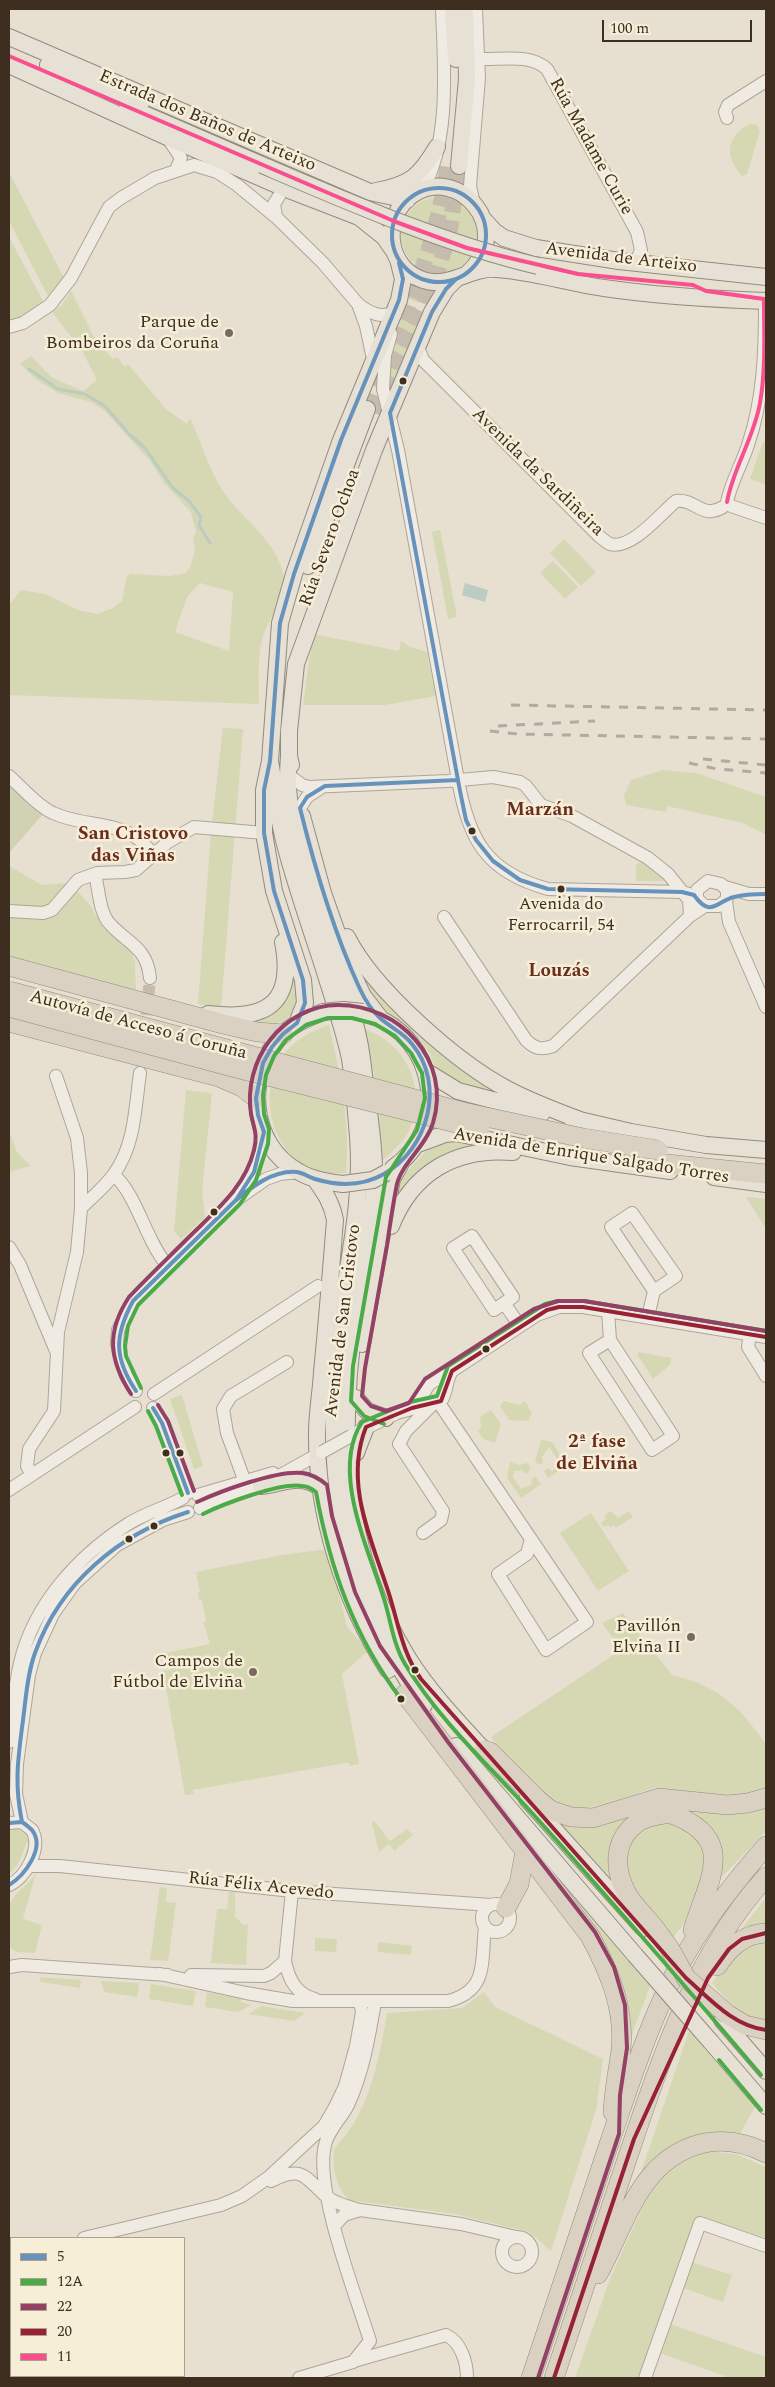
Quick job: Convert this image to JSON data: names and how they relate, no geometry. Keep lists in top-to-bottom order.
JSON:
{
  "streets": {
    "highway": ["Autovía de Acceso á Coruña"],
    "main road": [
      "Estrada dos Baños de Arteixo",
      "Avenida de Arteixo",
      "Rúa Severo Ochoa",
      "Avenida de Enrique Salgado Torres",
      "Avenida de San Cristovo"
    ],
    "street": ["Rúa Madame Curie", "Avenida da Sardiñeira", "Rúa Félix Acevedo"]
  },
  "crossings": [
    ["Estrada dos Baños de Arteixo", "Avenida de Arteixo"],
    ["Estrada dos Baños de Arteixo", "Avenida de Enrique Salgado Torres"],
    ["Rúa Madame Curie", "Avenida de Arteixo"],
    ["Avenida de Arteixo", "Avenida de Enrique Salgado Torres"],
    ["Avenida da Sardiñeira", "Avenida de Enrique Salgado Torres"],
    ["Rúa Severo Ochoa", "Avenida de Enrique Salgado Torres"],
    ["Avenida de Enrique Salgado Torres", "Avenida de San Cristovo"]
  ],
  "districts": [
    "Marzán",
    "San Cristovo das Viñas",
    "Louzás",
    "2ª fase de Elviña"
  ],
  "places": [
    "Parque de Bombeiros da Coruña",
    "Avenida do Ferrocarril, 54",
    "Pavillón Elviña II",
    "Campos de Fútbol de Elviña"
  ],
  "lines": [
    "transit line 11",
    "transit line 5",
    "transit line 22",
    "transit line 12A",
    "transit line 20"
  ],
  "legend": [
    "5",
    "12A",
    "22",
    "20",
    "11"
  ],
  "scale_bar": "100 m"
}
